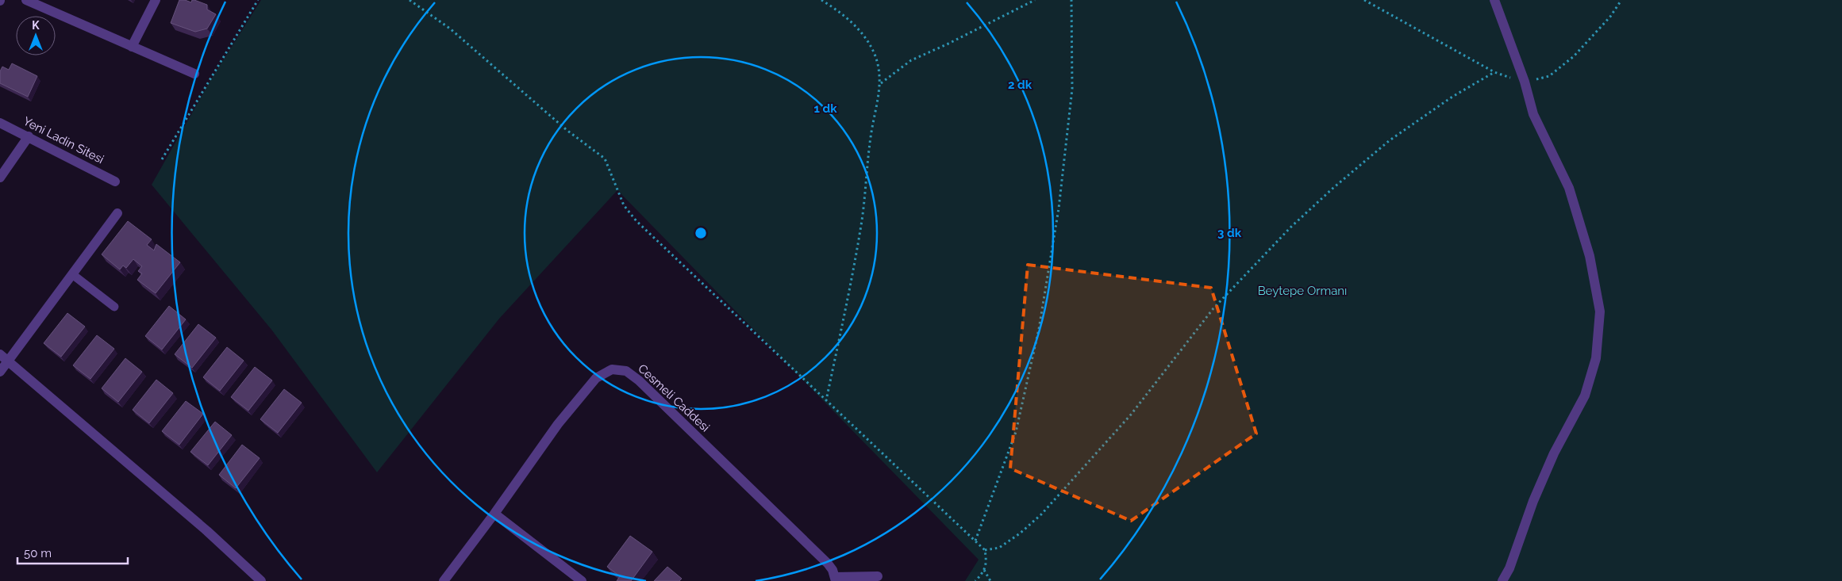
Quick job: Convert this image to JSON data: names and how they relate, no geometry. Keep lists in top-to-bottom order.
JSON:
{
  "streets": {
    "street": ["Yeni Ladin Sitesi", "Cesmeli Caddesi"]
  },
  "parks": ["Beytepe Ormanı"],
  "scale_bar": "50 m",
  "north": "top",
  "rings": ["2 dk", "1 dk", "3 dk"]
}
